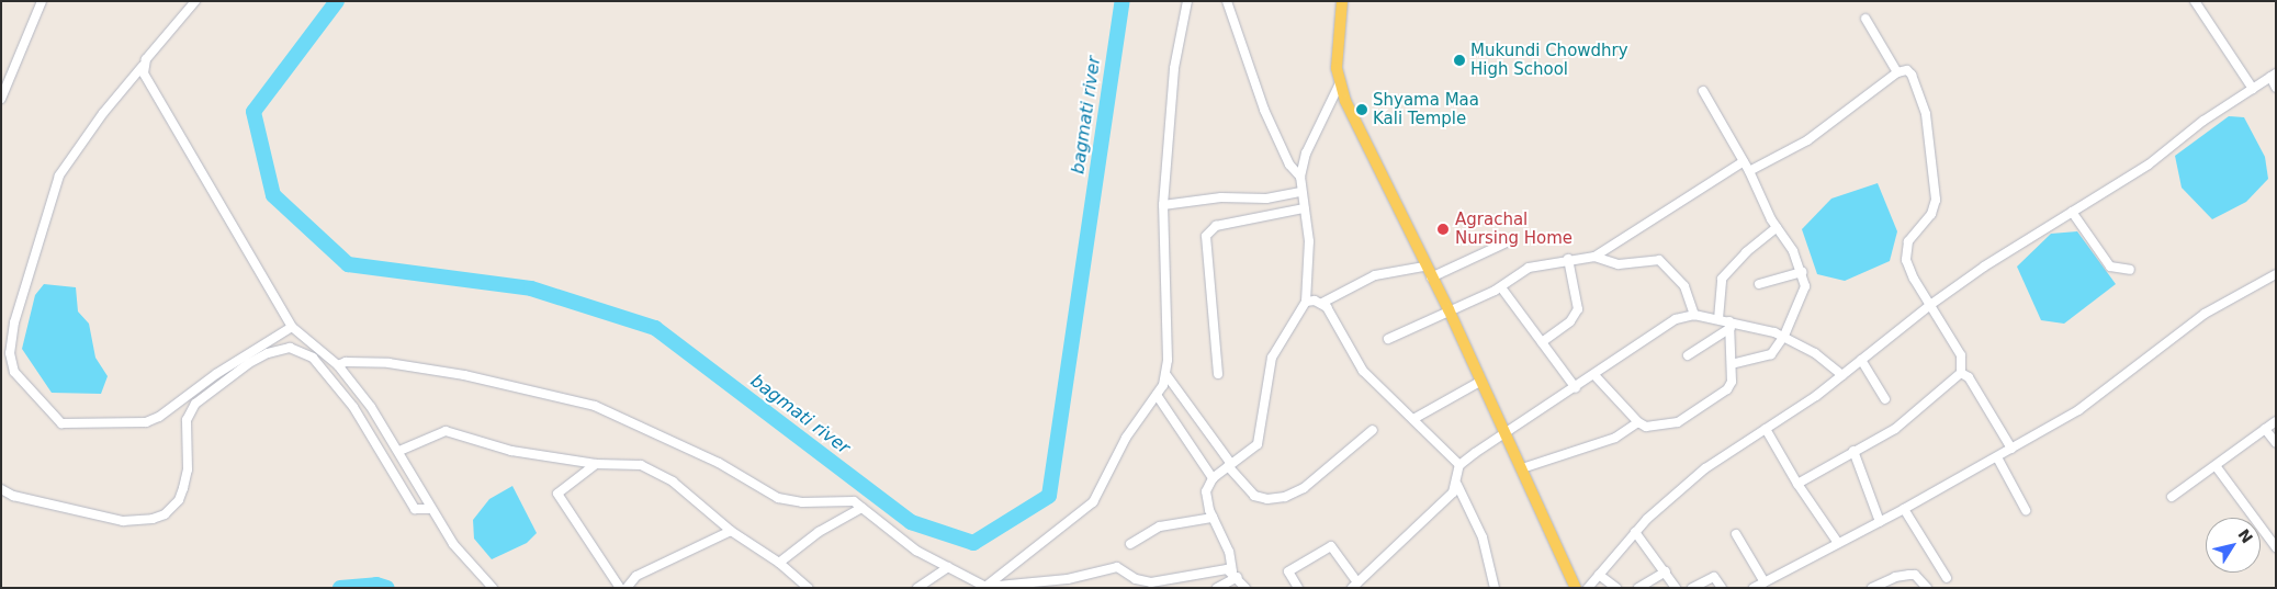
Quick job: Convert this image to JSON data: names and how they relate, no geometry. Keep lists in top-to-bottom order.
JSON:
{
  "water": ["bagmati river"],
  "places": ["Mukundi Chowdhry High School", "Shyama Maa Kali Temple", "Agrachal Nursing Home"],
  "north": "top right"
}
